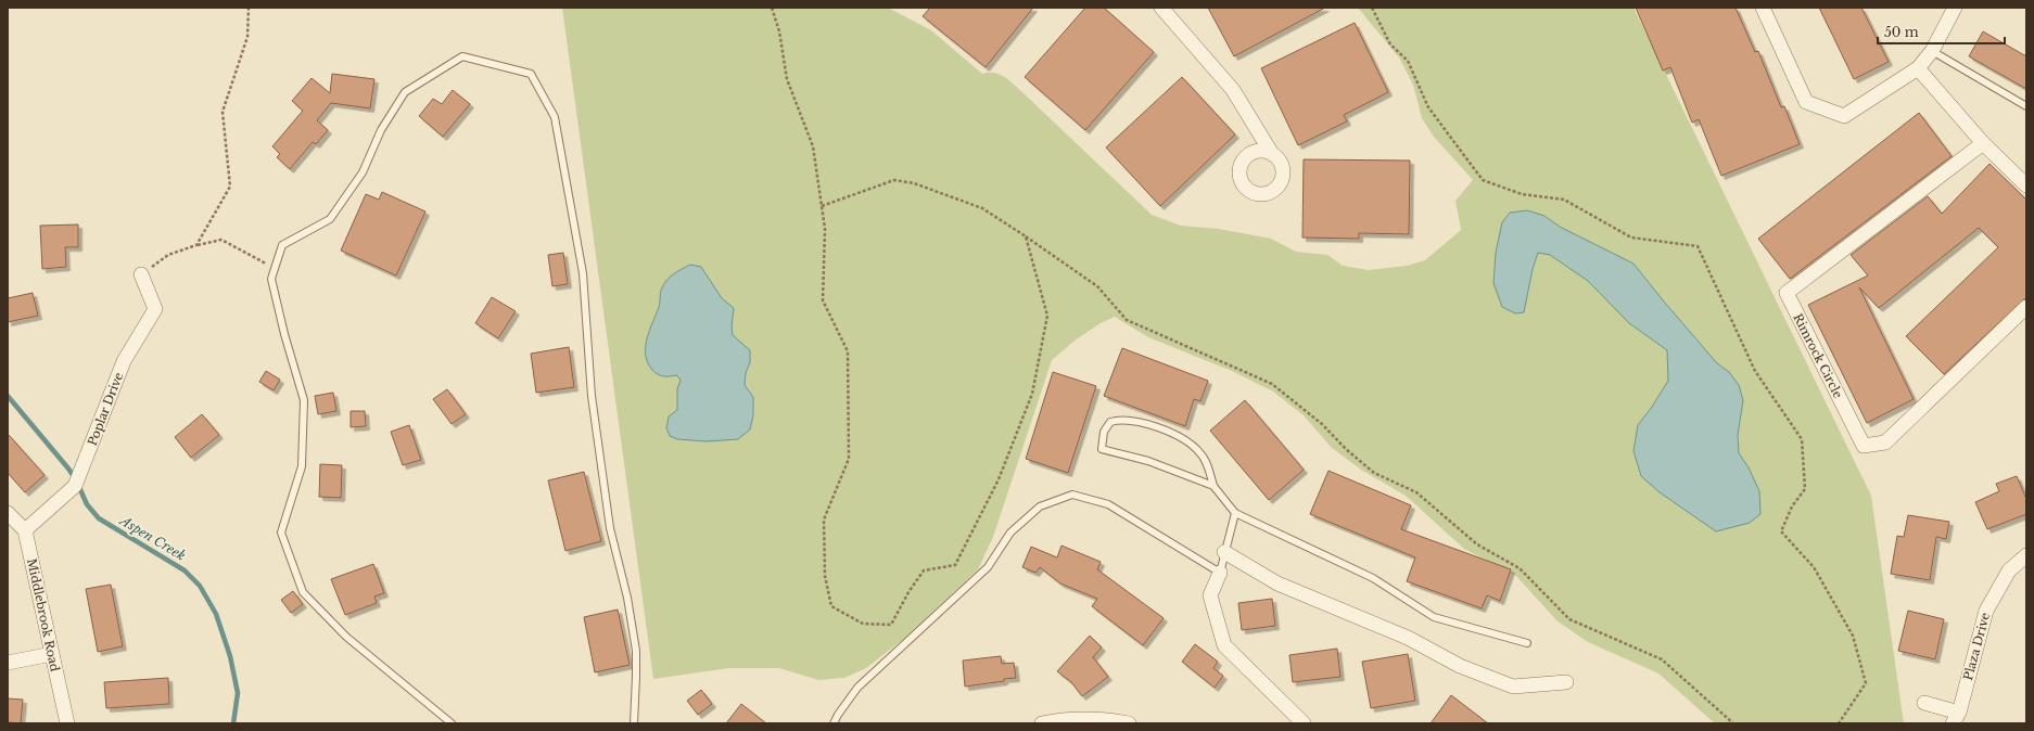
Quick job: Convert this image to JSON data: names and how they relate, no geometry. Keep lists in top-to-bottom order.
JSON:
{
  "streets": {
    "street": [
      "Rimrock Circle",
      "Poplar Drive",
      "Middlebrook Road",
      "Plaza Drive"
    ]
  },
  "crossings": [
    ["Poplar Drive", "Middlebrook Road"]
  ],
  "water": ["Aspen Creek"],
  "scale_bar": "50 m"
}
